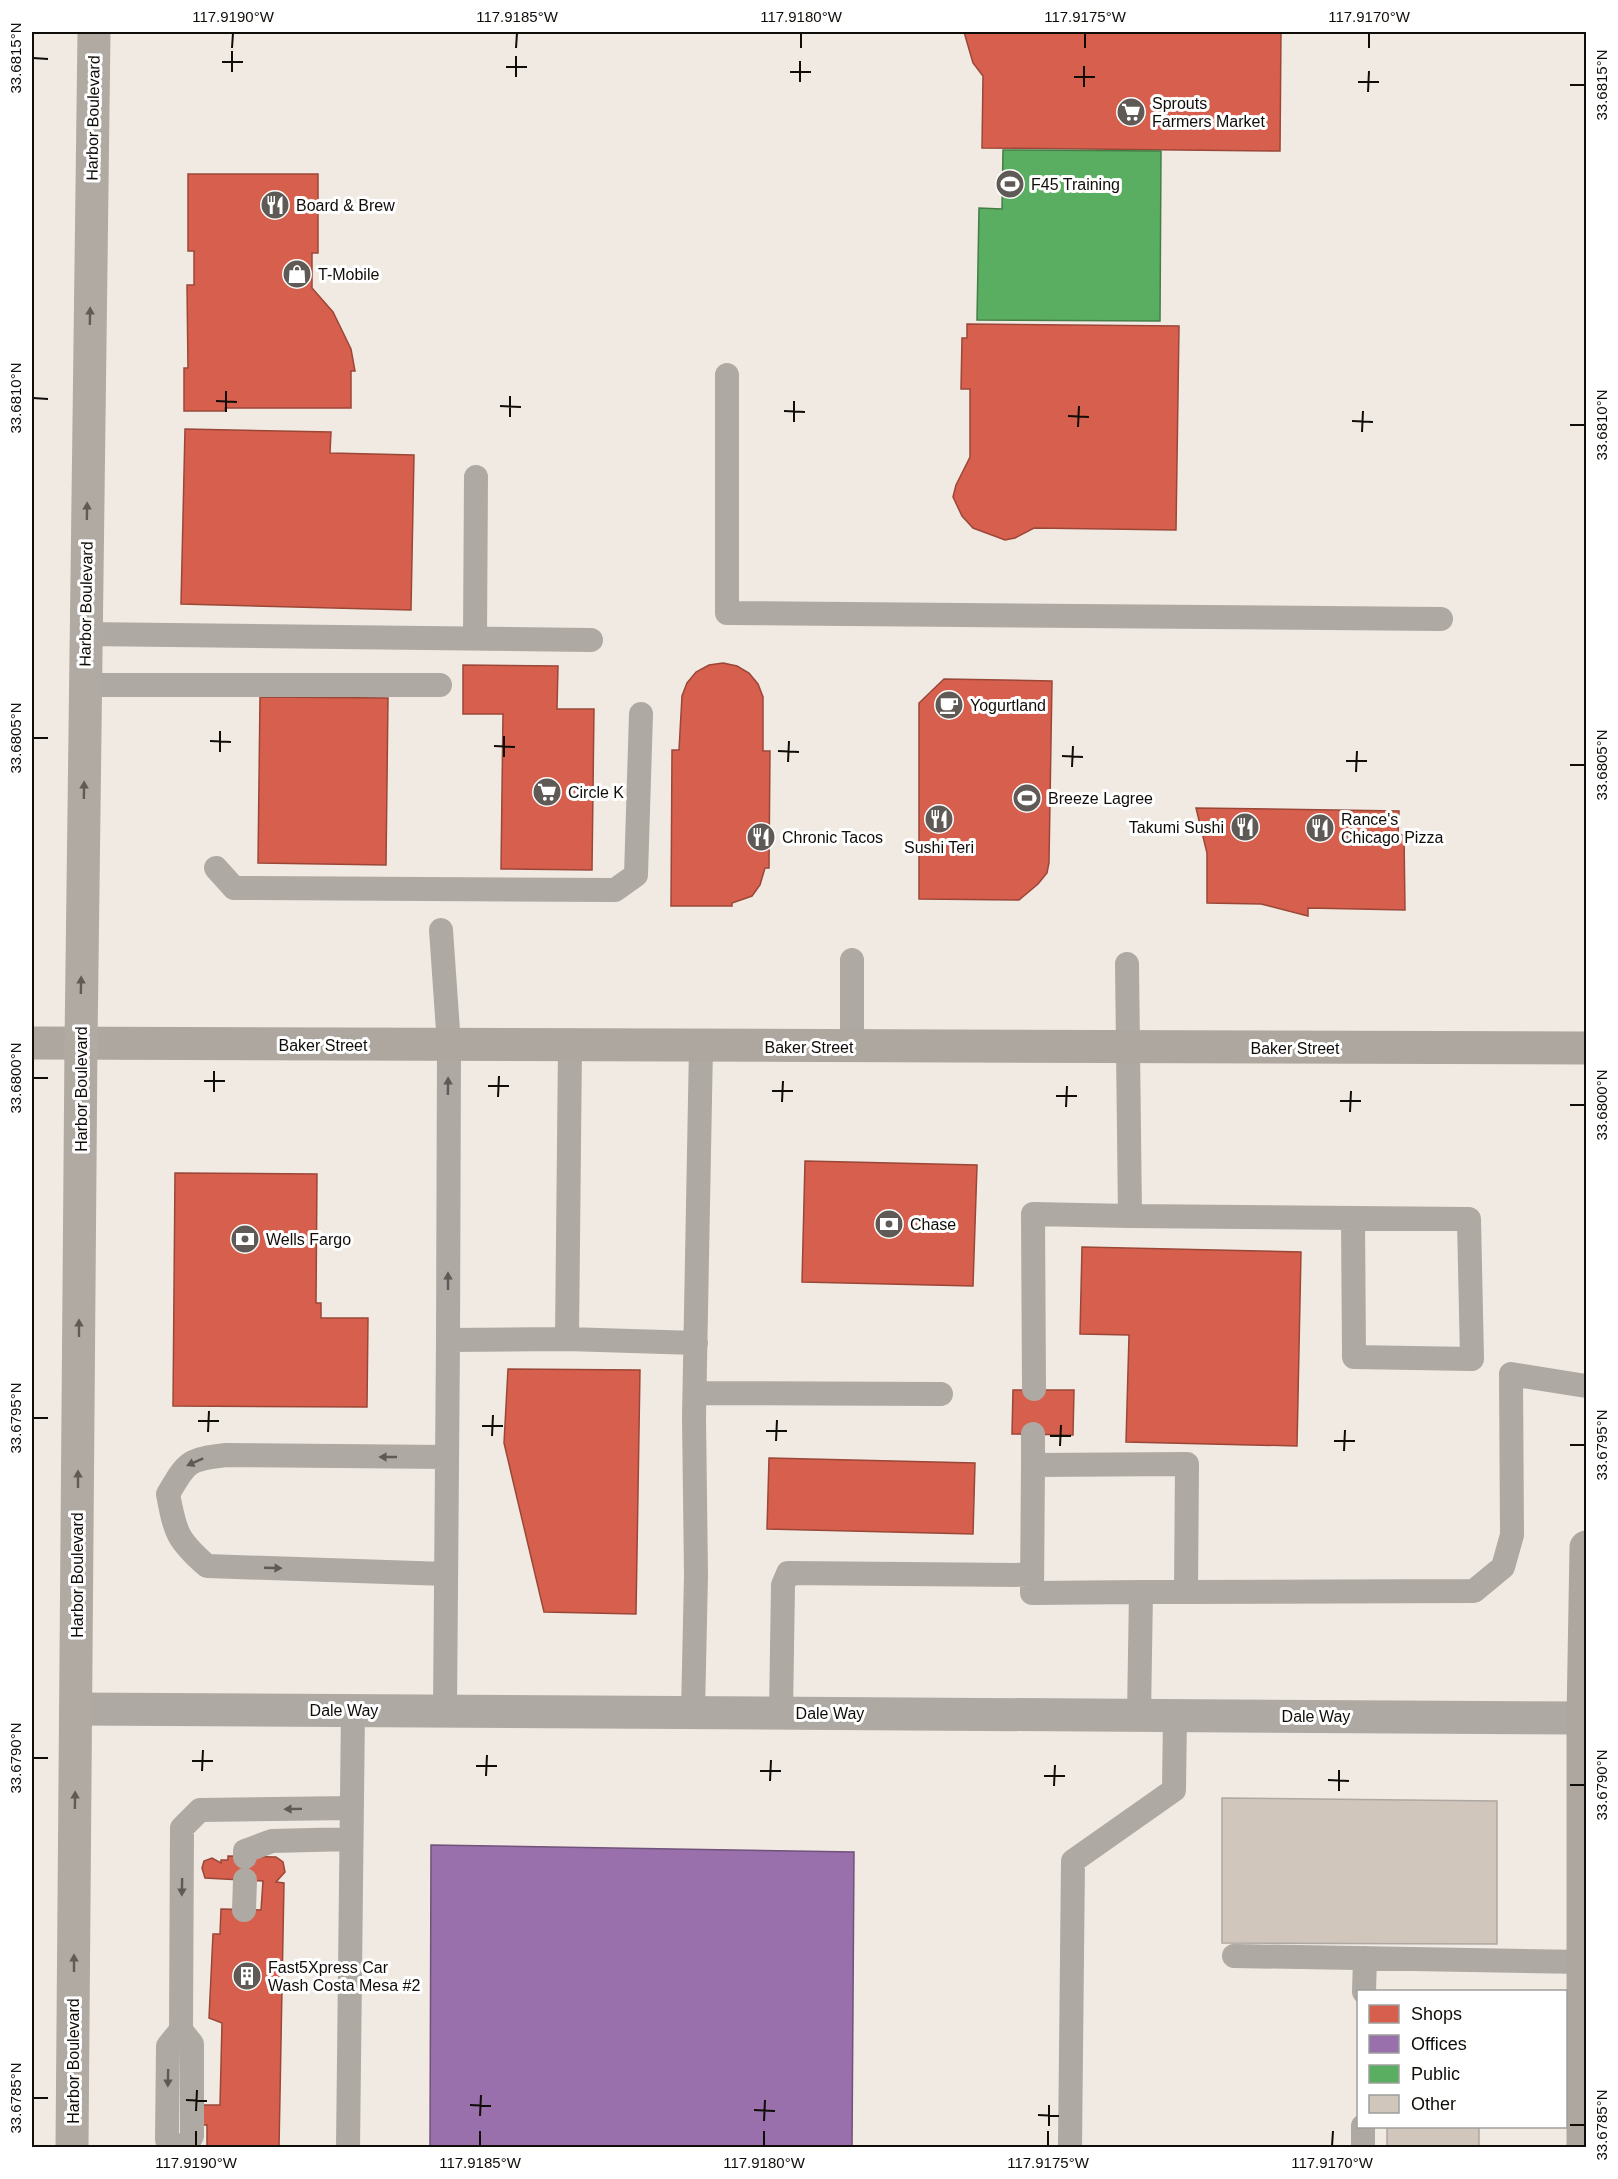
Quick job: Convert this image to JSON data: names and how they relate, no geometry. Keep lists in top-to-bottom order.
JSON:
{
  "streets": {
    "main road": ["Harbor Boulevard", "Baker Street"],
    "street": ["Dale Way"]
  },
  "crossings": [
    ["Harbor Boulevard", "Baker Street"],
    ["Harbor Boulevard", "Dale Way"]
  ],
  "one_way": ["Harbor Boulevard"],
  "places": {
    "supermarket": ["Sprouts Farmers Market", "Circle K"],
    "sports": ["F45 Training", "Breeze Lagree"],
    "restaurant": [
      "Board & Brew",
      "Sushi Teri",
      "Takumi Sushi",
      "Rance's Chicago Pizza",
      "Chronic Tacos"
    ],
    "shop": ["T-Mobile"],
    "cafe": ["Yogurtland"],
    "bank": ["Chase", "Wells Fargo"],
    "building": ["Fast5Xpress Car Wash Costa Mesa #2"]
  },
  "legend": [
    "Shops",
    "Offices",
    "Public",
    "Other"
  ],
  "coordinates": [
    "117.9190°W",
    "117.9185°W",
    "117.9180°W",
    "117.9175°W",
    "117.9170°W",
    "33.6815°N",
    "33.6810°N",
    "33.6805°N",
    "33.6800°N",
    "33.6795°N",
    "33.6790°N",
    "33.6785°N"
  ]
}
